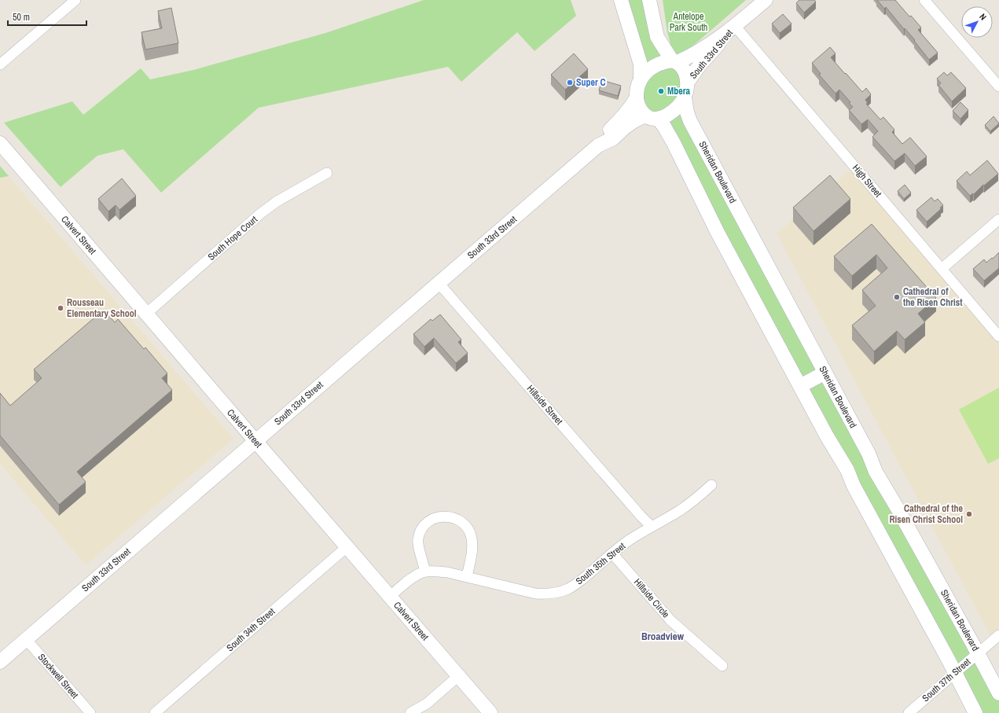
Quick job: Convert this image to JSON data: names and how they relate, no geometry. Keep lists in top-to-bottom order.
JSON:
{
  "streets": {
    "main road": ["South 33rd Street", "Sheridan Boulevard", "Calvert Street"],
    "street": [
      "High Street",
      "South Hope Court",
      "Hillside Street",
      "South 35th Street",
      "Hillside Circle",
      "South 34th Street",
      "Stockwell Street",
      "South 37th Street"
    ]
  },
  "crossings": [
    ["South 33rd Street", "Sheridan Boulevard"],
    ["South 33rd Street", "High Street"],
    ["South 33rd Street", "Calvert Street"],
    ["South 33rd Street", "Hillside Street"],
    ["South 33rd Street", "Stockwell Street"],
    ["Sheridan Boulevard", "South 37th Street"],
    ["Calvert Street", "South Hope Court"],
    ["Calvert Street", "South 35th Street"],
    ["Calvert Street", "South 34th Street"],
    ["Hillside Street", "South 35th Street"],
    ["South 35th Street", "Hillside Circle"]
  ],
  "districts": ["Broadview"],
  "parks": ["Antelope Park South"],
  "places": [
    "Super C",
    "Mbera",
    "Cathedral of the Risen Christ",
    "Rousseau Elementary School",
    "Cathedral of the Risen Christ School"
  ],
  "scale_bar": "50 m",
  "north": "top right"
}
